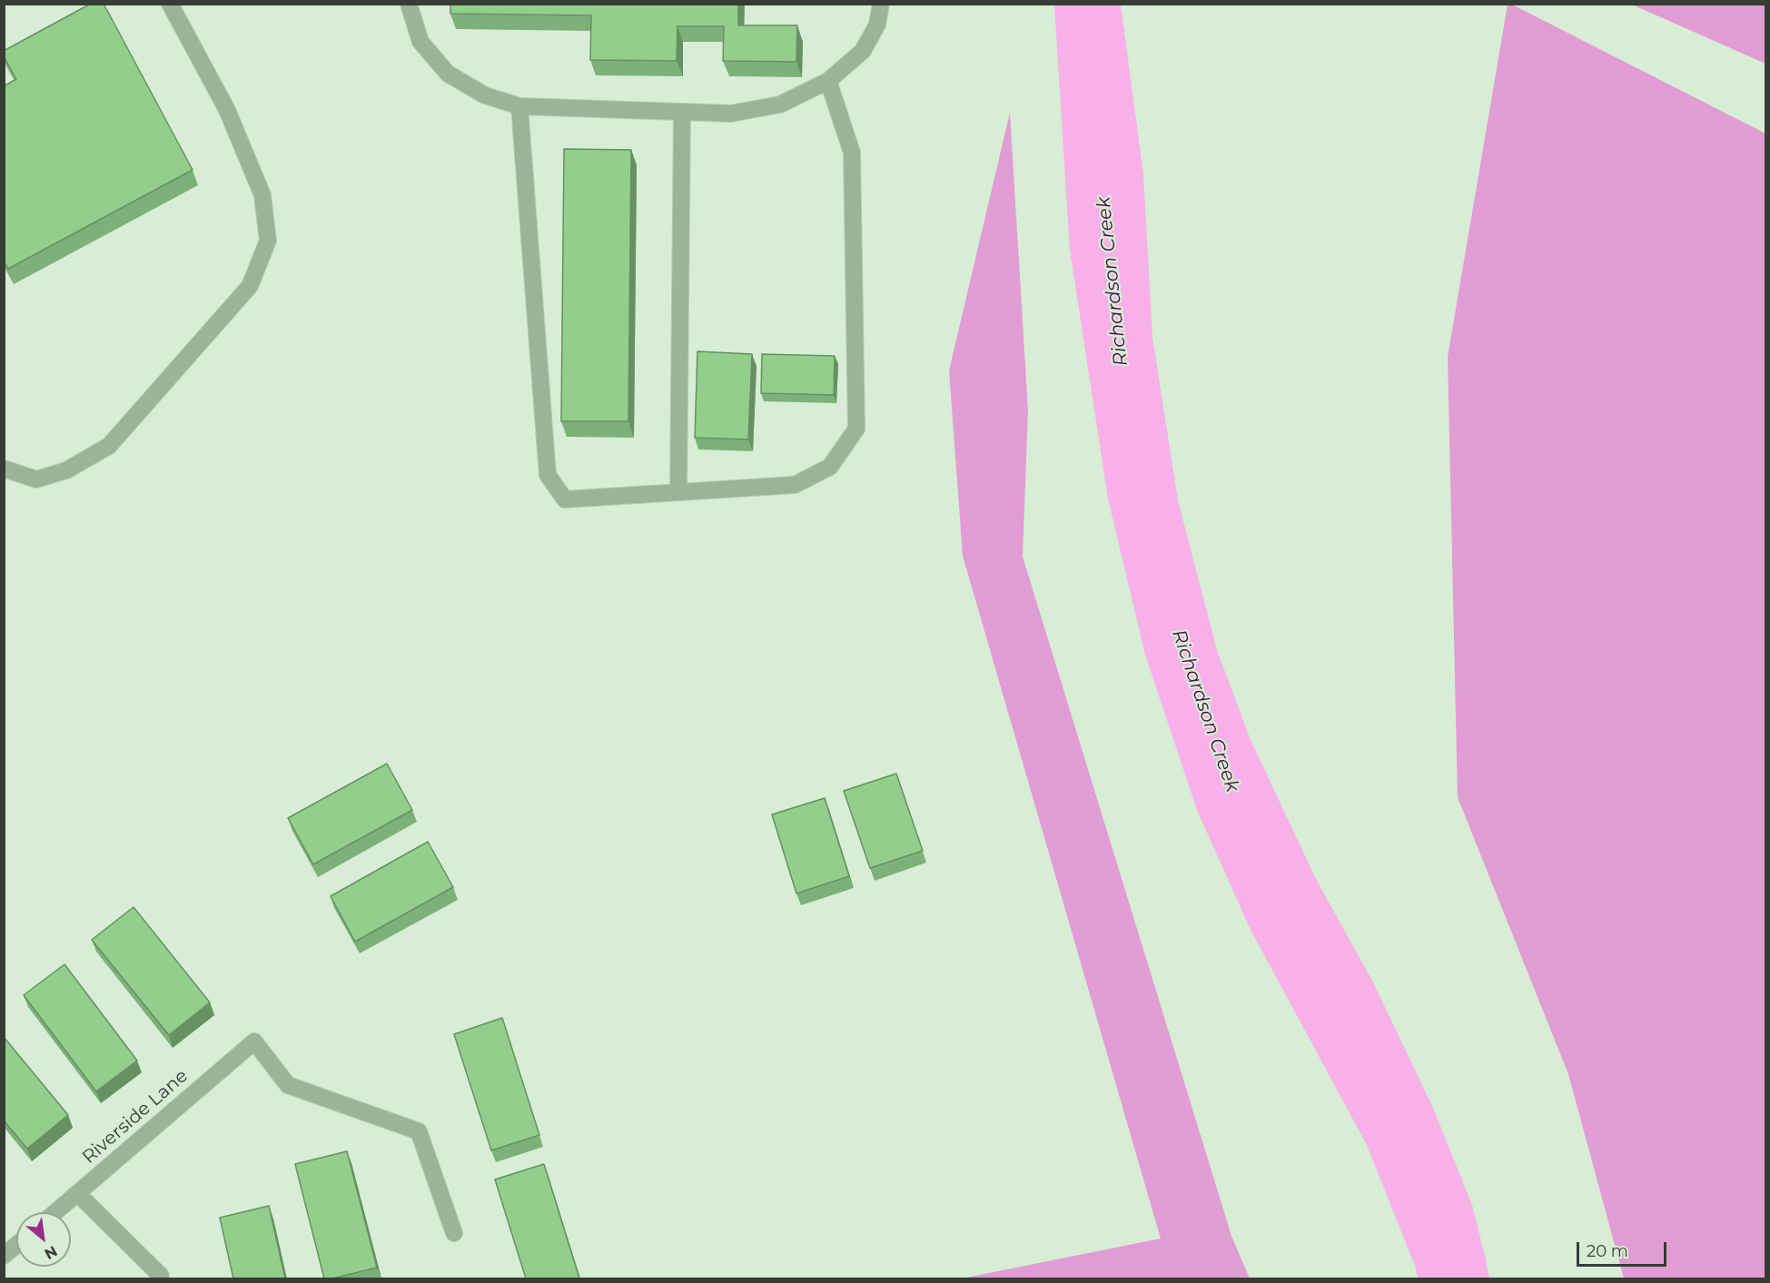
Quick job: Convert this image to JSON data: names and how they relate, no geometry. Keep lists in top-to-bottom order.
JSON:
{
  "streets": {
    "street": ["Riverside Lane"]
  },
  "water": ["Richardson Creek"],
  "scale_bar": "20 m",
  "north": "bottom right"
}
